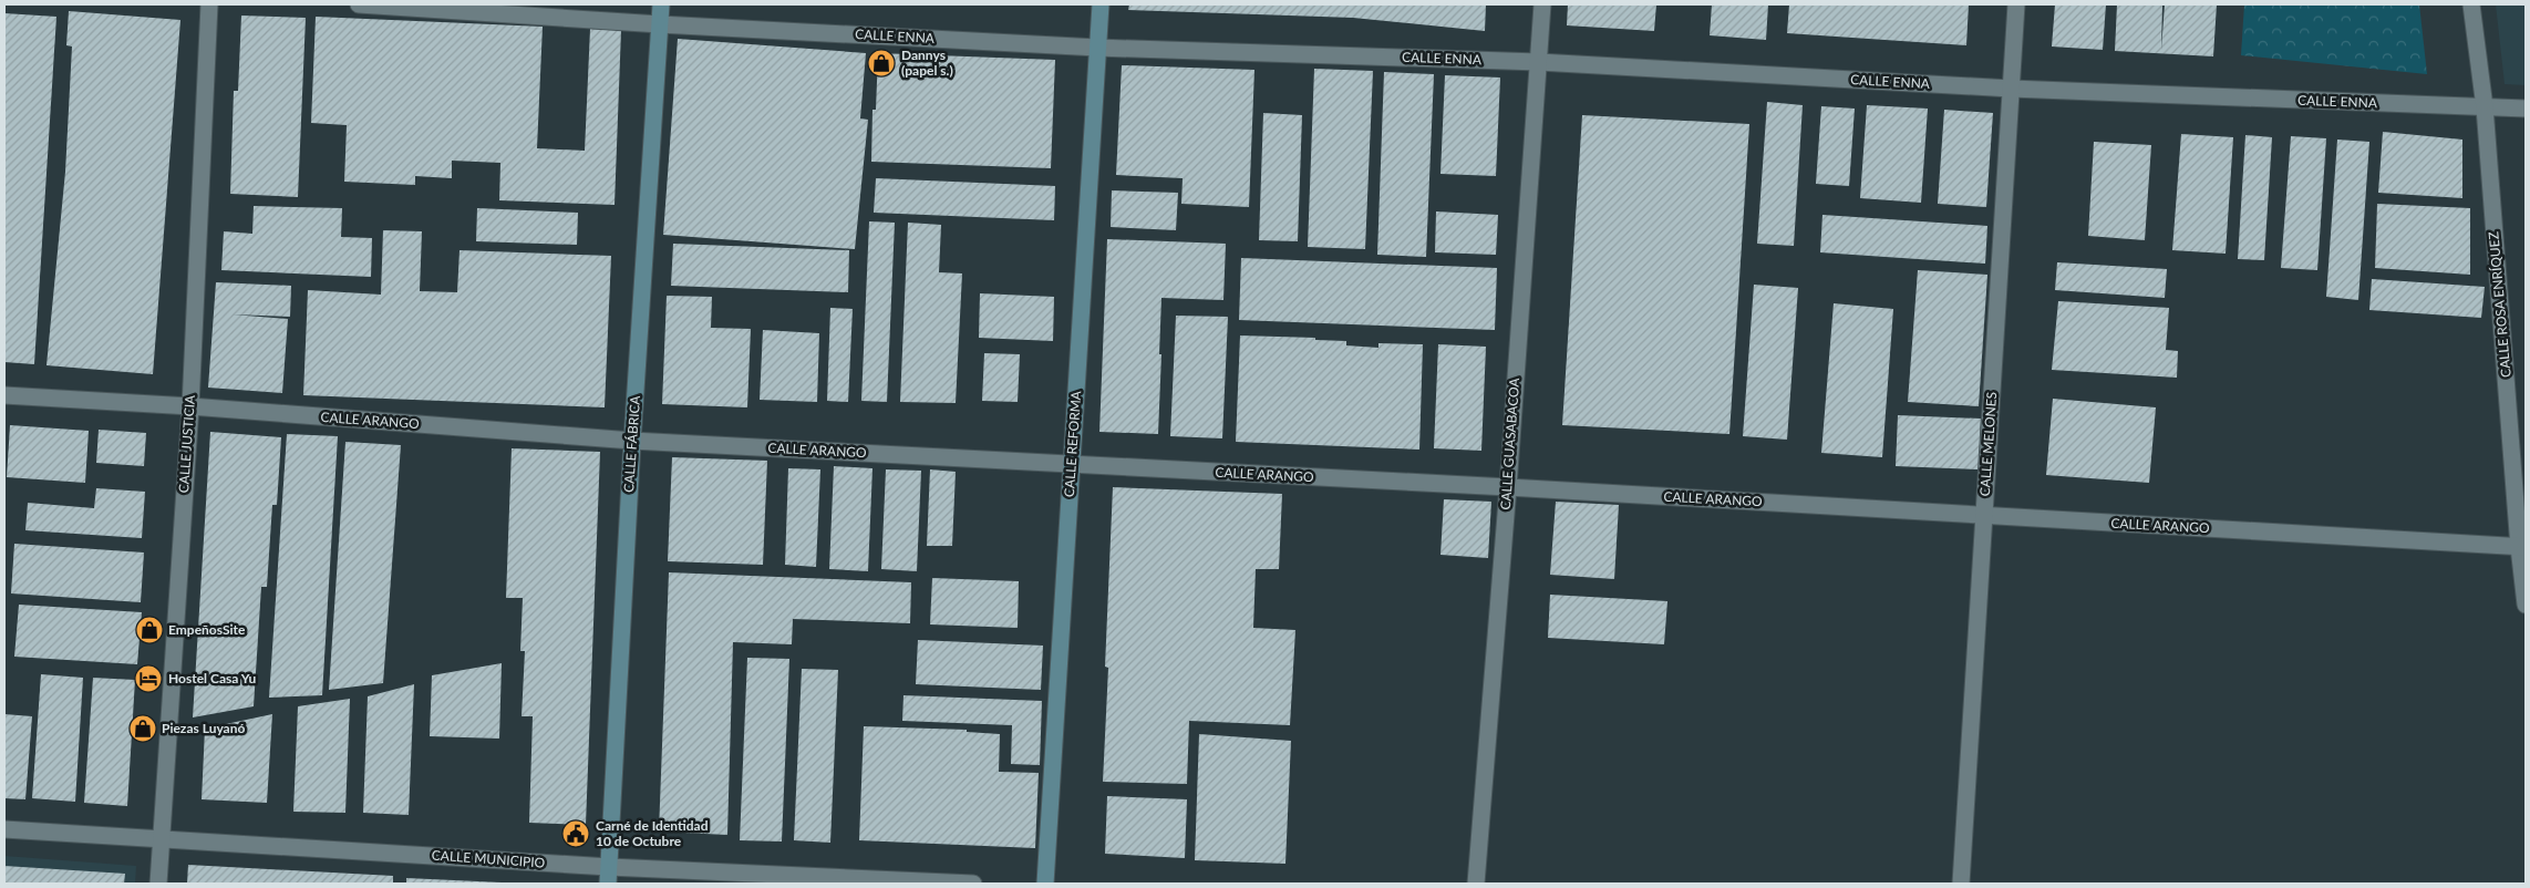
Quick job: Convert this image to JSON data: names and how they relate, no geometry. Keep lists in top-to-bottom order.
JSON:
{
  "streets": {
    "street": [
      "CALLE ENNA",
      "CALLE ROSA ENRÍQUEZ",
      "CALLE ARANGO",
      "CALLE JUSTICIA",
      "CALLE FÁBRICA",
      "CALLE REFORMA",
      "CALLE GUASABACOA",
      "CALLE MELONES",
      "CALLE MUNICIPIO"
    ]
  },
  "crossings": [
    ["CALLE ENNA", "CALLE ROSA ENRÍQUEZ"],
    ["CALLE ENNA", "CALLE FÁBRICA"],
    ["CALLE ENNA", "CALLE REFORMA"],
    ["CALLE ENNA", "CALLE GUASABACOA"],
    ["CALLE ENNA", "CALLE MELONES"],
    ["CALLE ROSA ENRÍQUEZ", "CALLE ARANGO"],
    ["CALLE ARANGO", "CALLE JUSTICIA"],
    ["CALLE ARANGO", "CALLE FÁBRICA"],
    ["CALLE ARANGO", "CALLE REFORMA"],
    ["CALLE ARANGO", "CALLE GUASABACOA"],
    ["CALLE ARANGO", "CALLE MELONES"],
    ["CALLE JUSTICIA", "CALLE MUNICIPIO"],
    ["CALLE FÁBRICA", "CALLE MUNICIPIO"]
  ],
  "places": {
    "shop": ["Dannys (papel s.)", "EmpeñosSite", "Piezas Luyanó"],
    "hotel": ["Hostel Casa Yu"],
    "public building": ["Carné de Identidad 10 de Octubre"]
  }
}
